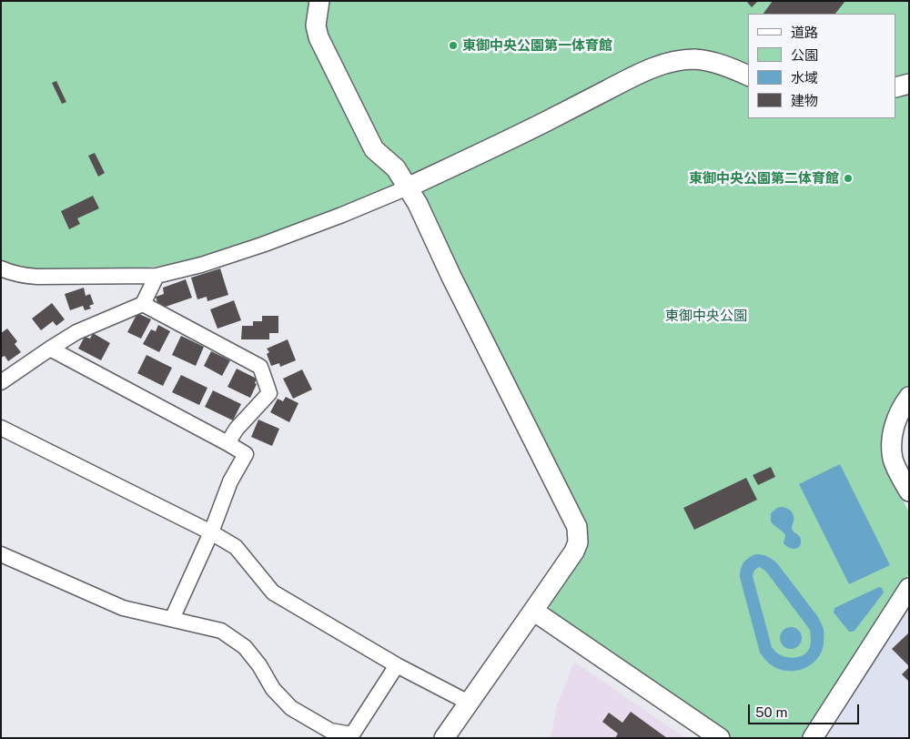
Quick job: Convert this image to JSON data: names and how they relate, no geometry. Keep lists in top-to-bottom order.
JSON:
{
  "parks": ["東御中央公園"],
  "places": ["東御中央公園第一体育館", "東御中央公園第二体育館"],
  "legend": [
    "道路",
    "公園",
    "水域",
    "建物"
  ],
  "scale_bar": "50 m"
}
